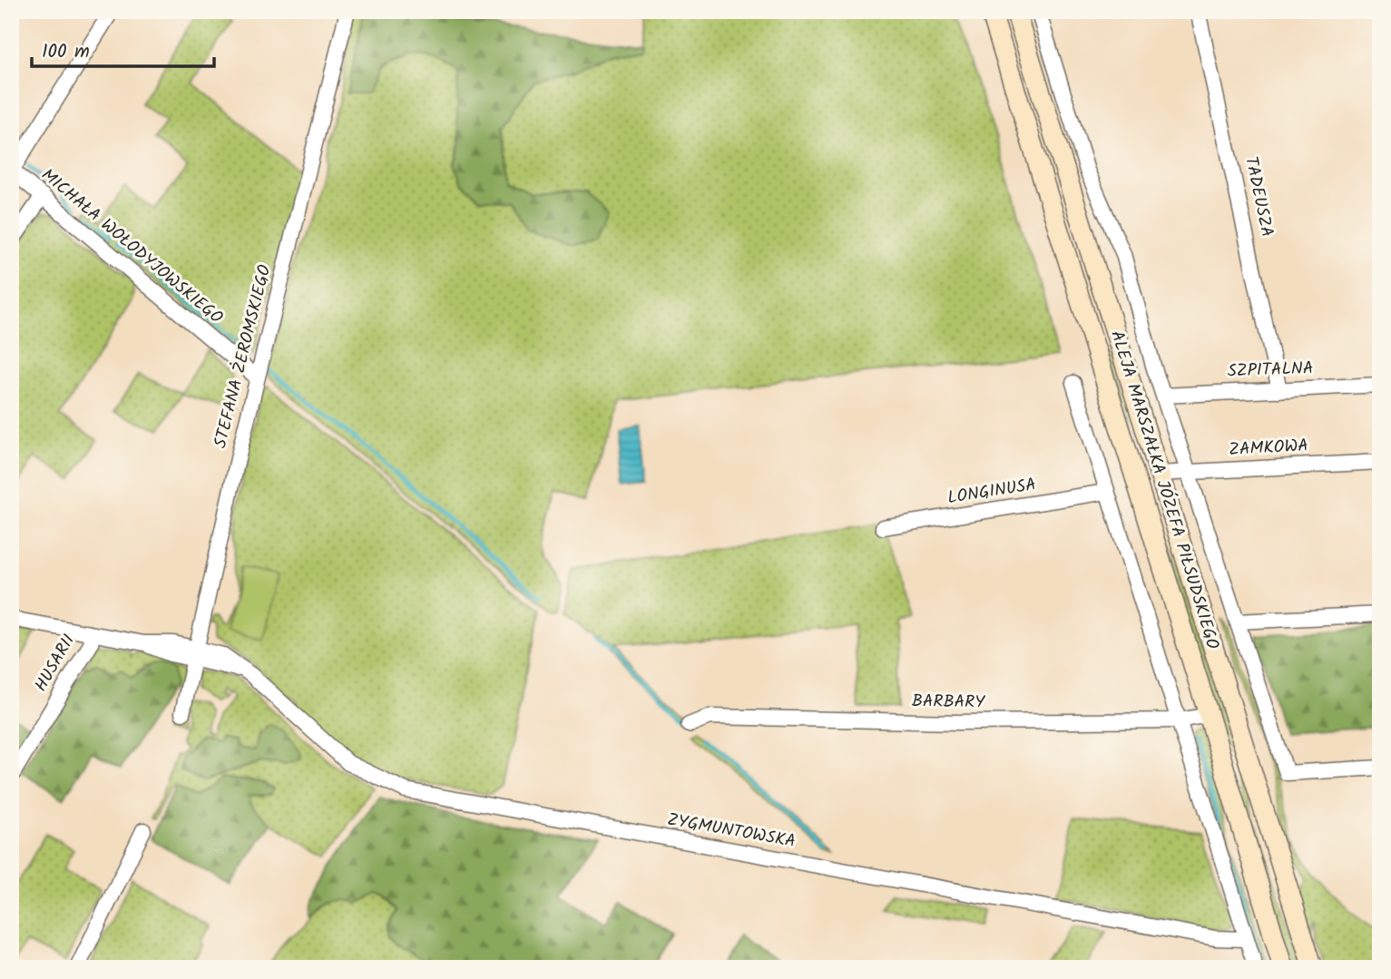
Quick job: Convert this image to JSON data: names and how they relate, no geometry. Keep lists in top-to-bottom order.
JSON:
{
  "streets": {
    "main road": ["ALEJA MARSZAŁKA JÓZEFA PIŁSUDSKIEGO"],
    "street": [
      "TADEUSZA",
      "MICHAŁA WOŁODYJOWSKIEGO",
      "STEFANA ŻEROMSKIEGO",
      "SZPITALNA",
      "ZAMKOWA",
      "LONGINUSA",
      "HUSARII",
      "BARBARY",
      "ZYGMUNTOWSKA"
    ]
  },
  "crossings": [
    ["TADEUSZA", "SZPITALNA"],
    ["MICHAŁA WOŁODYJOWSKIEGO", "STEFANA ŻEROMSKIEGO"],
    ["STEFANA ŻEROMSKIEGO", "ZYGMUNTOWSKA"],
    ["SZPITALNA", "ALEJA MARSZAŁKA JÓZEFA PIŁSUDSKIEGO"],
    ["ZAMKOWA", "ALEJA MARSZAŁKA JÓZEFA PIŁSUDSKIEGO"],
    ["ALEJA MARSZAŁKA JÓZEFA PIŁSUDSKIEGO", "BARBARY"],
    ["HUSARII", "ZYGMUNTOWSKA"]
  ],
  "scale_bar": "100 m"
}
